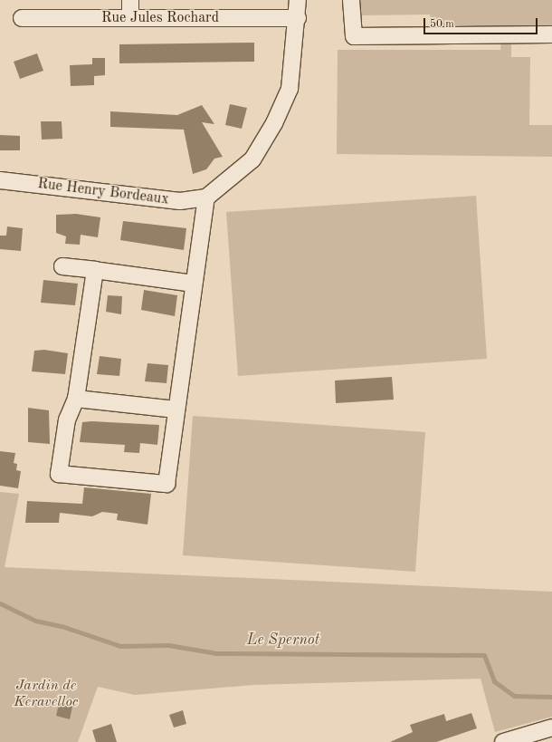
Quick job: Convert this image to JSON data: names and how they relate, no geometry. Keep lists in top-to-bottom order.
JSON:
{
  "streets": {
    "street": ["Rue Jules Rochard", "Rue Henry Bordeaux"]
  },
  "water": ["Le Spernot"],
  "parks": ["Jardin de Keravelloc"],
  "scale_bar": "50 m"
}
